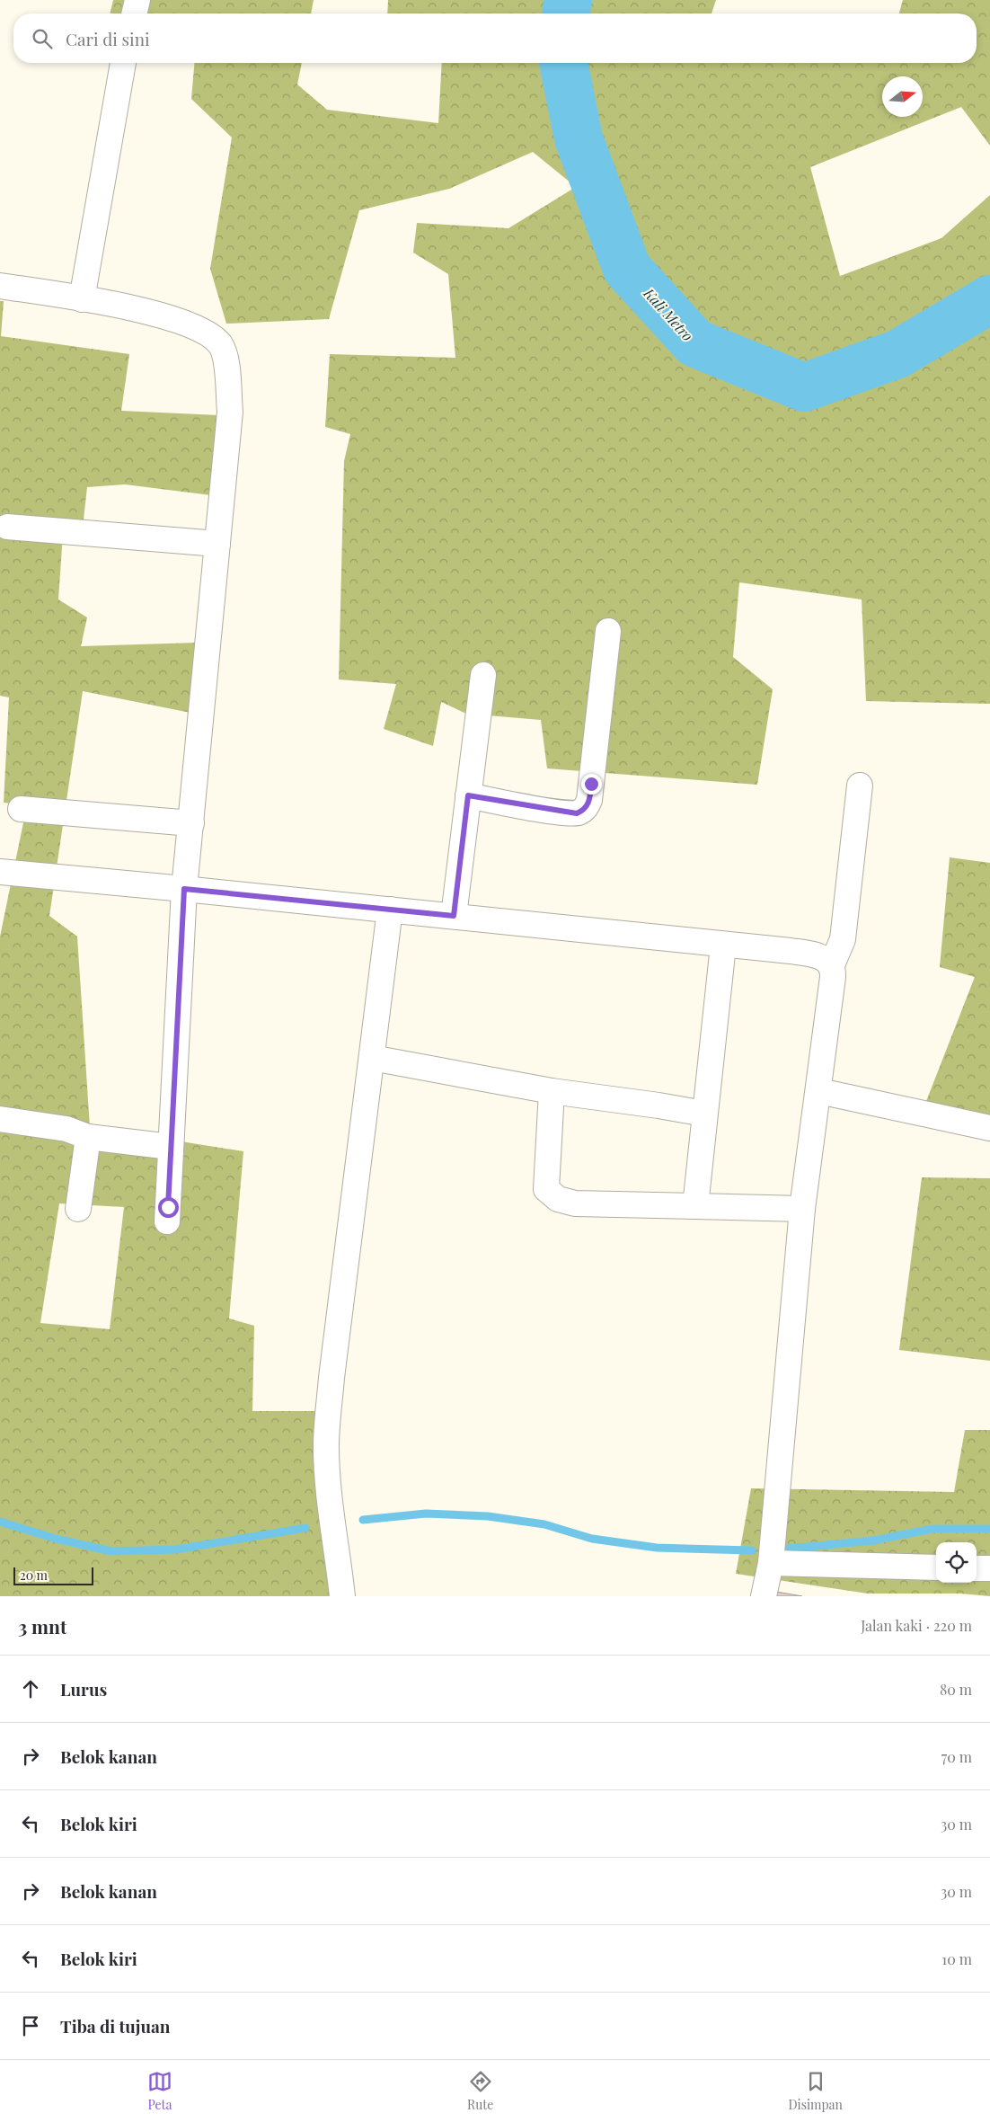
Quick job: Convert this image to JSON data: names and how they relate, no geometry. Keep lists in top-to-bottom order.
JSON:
{
  "water": ["Kali Metro"],
  "scale_bar": "20 m",
  "north": "right",
  "page": {
    "search": "Cari di sini",
    "scale": "20 m",
    "heading": ["3 mnt", "Jalan kaki · 220 m"],
    "list": [
      ["Lurus", "80 m"],
      ["Belok kanan", "70 m"],
      ["Belok kiri", "30 m"],
      ["Belok kanan", "30 m"],
      ["Belok kiri", "10 m"],
      "Tiba di tujuan"
    ],
    "nav": ["Peta", "Rute", "Disimpan"]
  }
}
